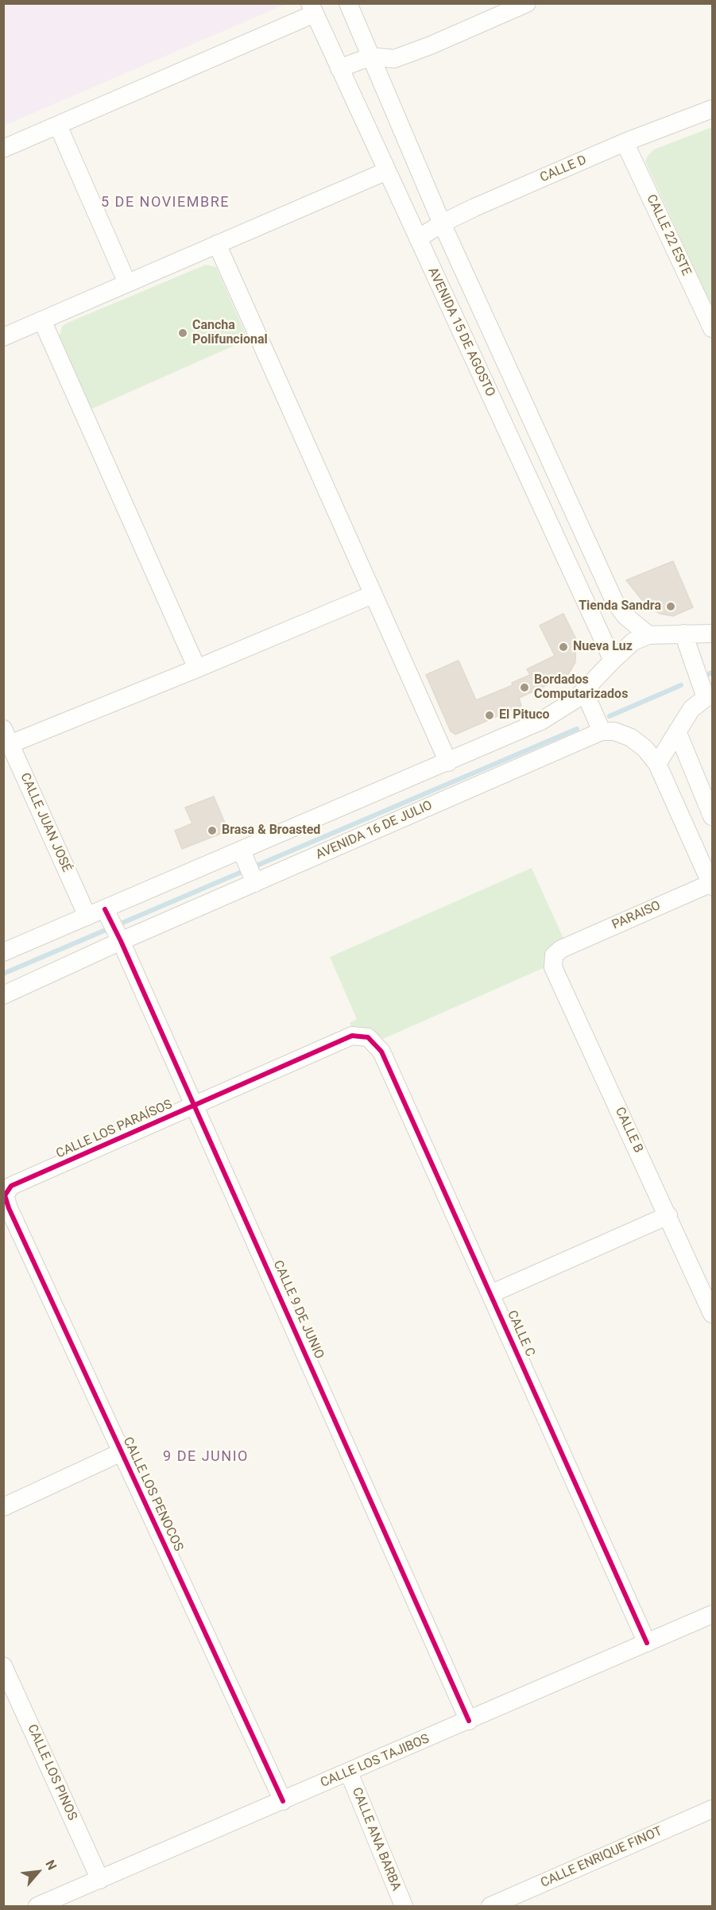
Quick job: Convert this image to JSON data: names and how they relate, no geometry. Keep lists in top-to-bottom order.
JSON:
{
  "streets": {
    "street": [
      "CALLE D",
      "CALLE 22 ESTE",
      "AVENIDA 15 DE AGOSTO",
      "CALLE JUAN JOSÉ",
      "AVENIDA 16 DE JULIO",
      "PARAISO",
      "CALLE LOS PARAÍSOS",
      "CALLE B",
      "CALLE 9 DE JUNIO",
      "CALLE C",
      "CALLE LOS PENOCOS",
      "CALLE LOS TAJIBOS",
      "CALLE LOS PINOS",
      "CALLE ANA BARBA",
      "CALLE ENRIQUE FINOT"
    ]
  },
  "crossings": [
    ["CALLE D", "CALLE 22 ESTE"],
    ["CALLE D", "AVENIDA 15 DE AGOSTO"],
    ["AVENIDA 15 DE AGOSTO", "AVENIDA 16 DE JULIO"],
    ["CALLE JUAN JOSÉ", "AVENIDA 16 DE JULIO"],
    ["AVENIDA 16 DE JULIO", "CALLE 9 DE JUNIO"],
    ["PARAISO", "CALLE B"],
    ["CALLE LOS PARAÍSOS", "CALLE 9 DE JUNIO"],
    ["CALLE LOS PARAÍSOS", "CALLE C"],
    ["CALLE LOS PARAÍSOS", "CALLE LOS PENOCOS"],
    ["CALLE 9 DE JUNIO", "CALLE LOS TAJIBOS"],
    ["CALLE C", "CALLE LOS TAJIBOS"],
    ["CALLE LOS PENOCOS", "CALLE LOS TAJIBOS"],
    ["CALLE LOS TAJIBOS", "CALLE LOS PINOS"],
    ["CALLE LOS TAJIBOS", "CALLE ANA BARBA"]
  ],
  "districts": ["5 DE NOVIEMBRE", "9 DE JUNIO"],
  "places": [
    "Cancha Polifuncional",
    "Tienda Sandra",
    "Nueva Luz",
    "Bordados Computarizados",
    "El Pituco",
    "Brasa & Broasted"
  ],
  "north": "top right"
}
